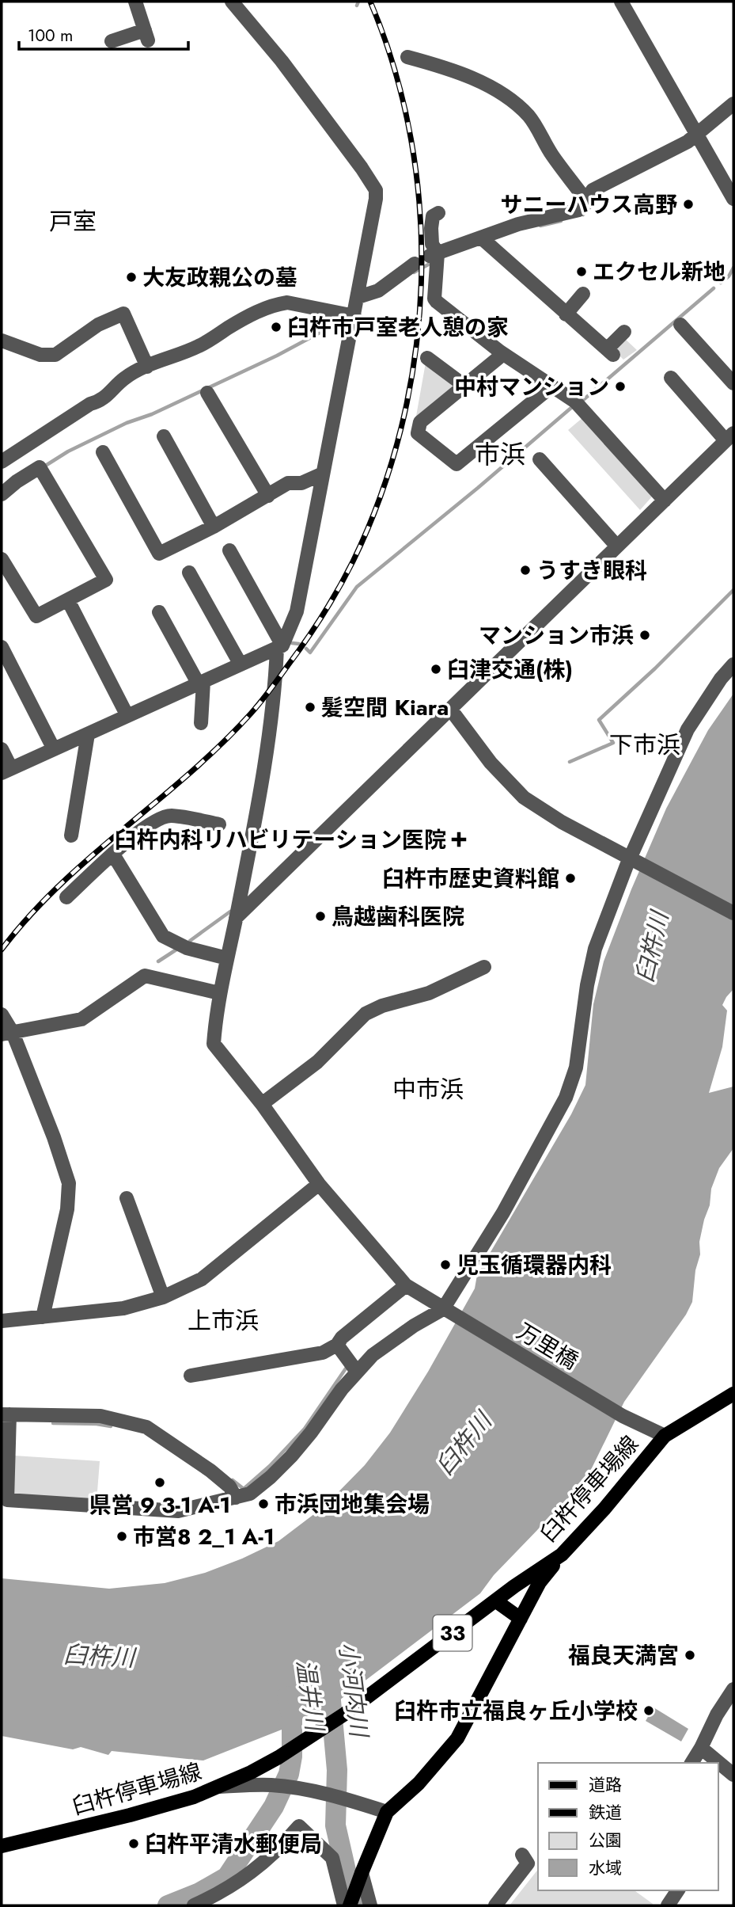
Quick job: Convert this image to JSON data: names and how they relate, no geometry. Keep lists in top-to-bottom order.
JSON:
{
  "streets": {
    "main road": ["臼杵停車場線", "33"],
    "street": ["万里橋"]
  },
  "crossings": [
    ["万里橋", "臼杵停車場線"]
  ],
  "districts": [
    "戸室",
    "市浜",
    "下市浜",
    "中市浜",
    "上市浜"
  ],
  "water": ["臼杵川", "小河内川", "温井川"],
  "places": {
    "other": [
      "サニーハウス高野",
      "エクセル新地",
      "大友政親公の墓",
      "臼杵市戸室老人憩の家",
      "中村マンション",
      "うすき眼科",
      "マンション市浜",
      "臼津交通(株)",
      "髪空間 Kiara",
      "臼杵市歴史資料館",
      "鳥越歯科医院",
      "児玉循環器内科",
      "県営 9 3-1 A-1",
      "市浜団地集会場",
      "市営8 2_1 A-1",
      "福良天満宮",
      "臼杵市立福良ヶ丘小学校",
      "臼杵平清水郵便局"
    ],
    "health": ["臼杵内科リハビリテーション医院"]
  },
  "legend": [
    "道路",
    "鉄道",
    "公園",
    "水域"
  ],
  "scale_bar": "100 m"
}
